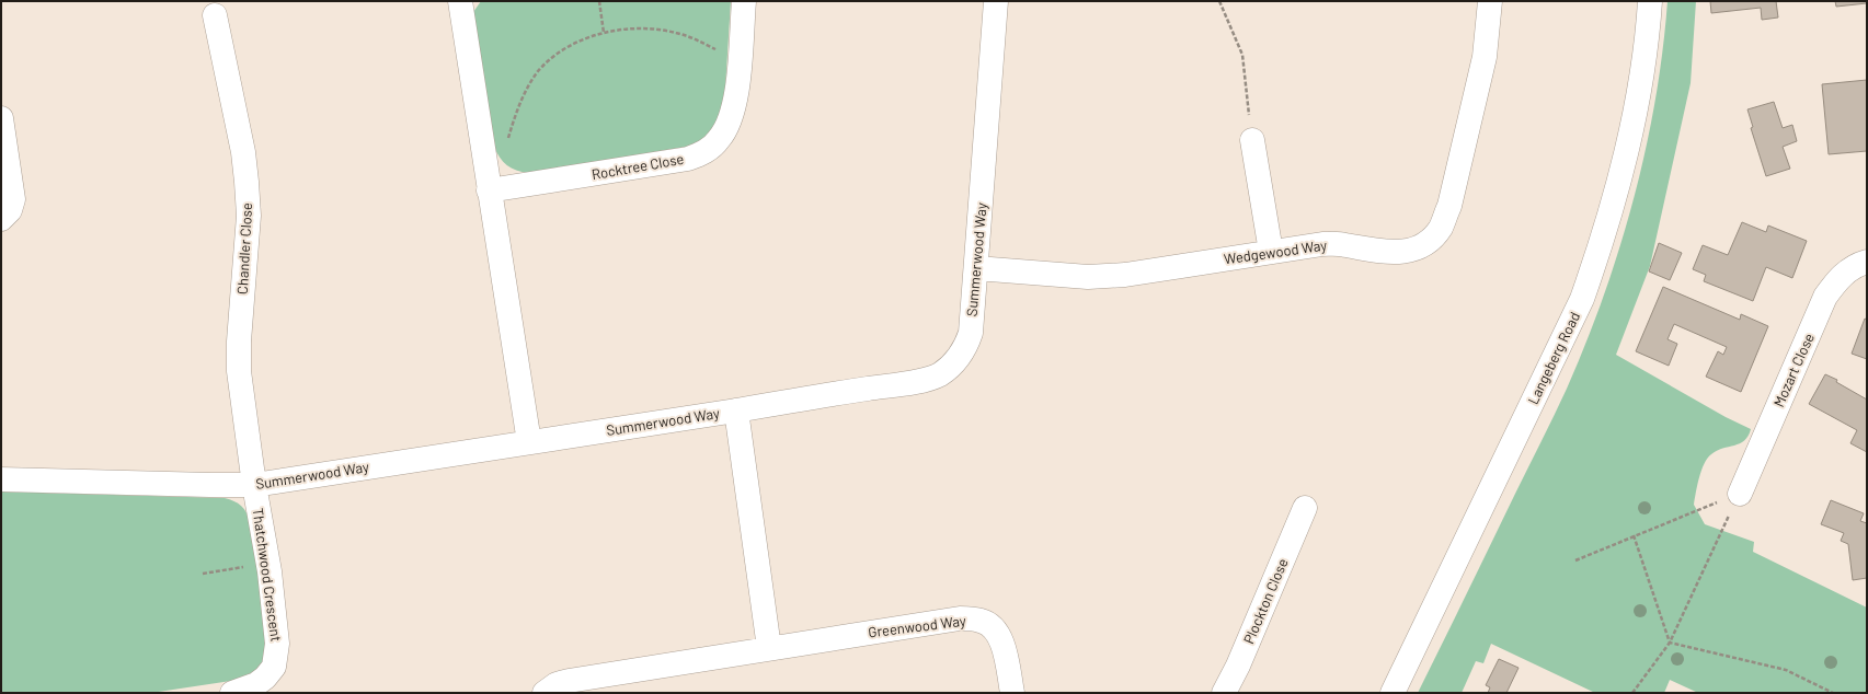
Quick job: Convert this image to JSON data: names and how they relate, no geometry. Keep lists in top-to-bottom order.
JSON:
{
  "streets": {
    "street": [
      "Rocktree Close",
      "Chandler Close",
      "Wedgewood Way",
      "Summerwood Way",
      "Langeberg Road",
      "Mozart Close",
      "Thatchwood Crescent",
      "Plockton Close",
      "Greenwood Way"
    ]
  },
  "crossings": [
    ["Chandler Close", "Summerwood Way"],
    ["Chandler Close", "Thatchwood Crescent"],
    ["Wedgewood Way", "Summerwood Way"],
    ["Summerwood Way", "Thatchwood Crescent"]
  ]
}
